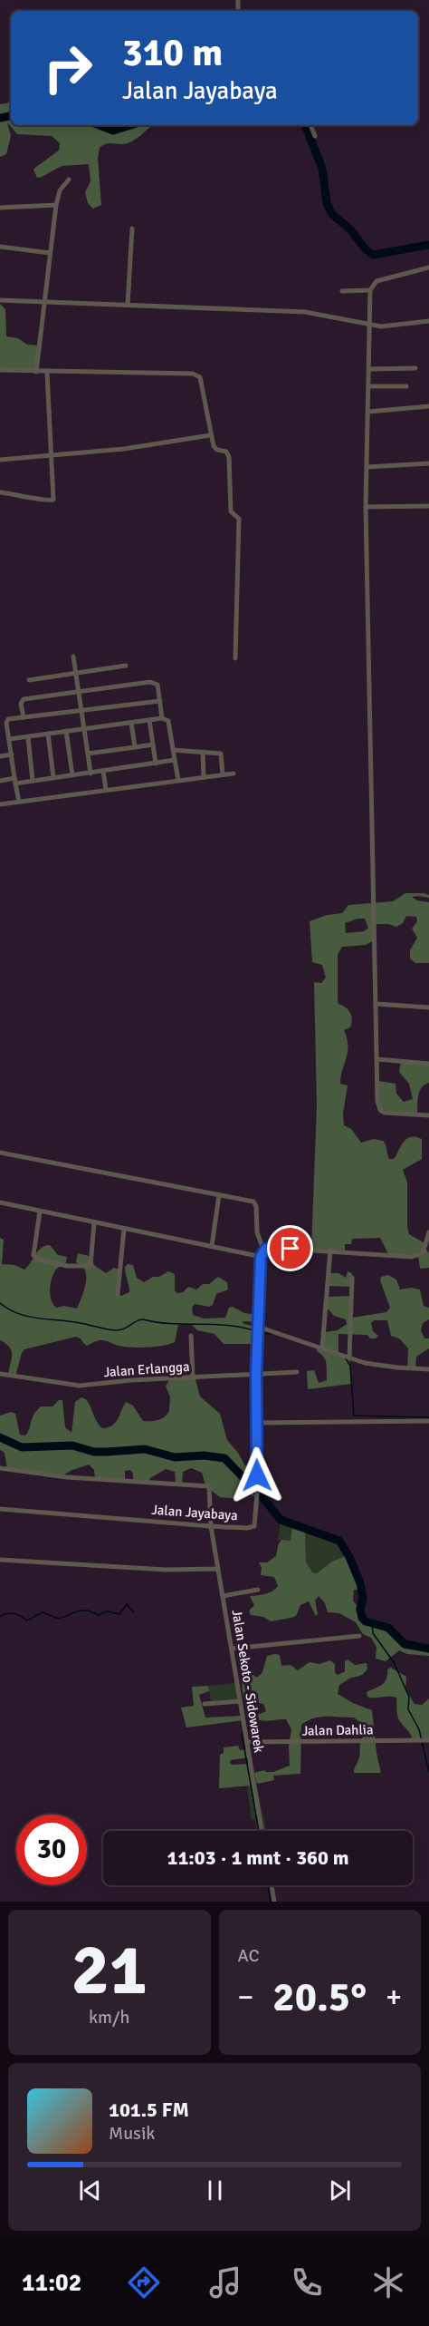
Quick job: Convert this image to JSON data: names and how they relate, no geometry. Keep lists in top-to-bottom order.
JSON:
{
  "streets": {
    "street": [
      "Jalan Erlangga",
      "Jalan Jayabaya",
      "Jalan Sekoto - Sidowarek",
      "Jalan Dahlia"
    ]
  },
  "crossings": [
    ["Jalan Erlangga", "Jalan Jayabaya"],
    ["Jalan Jayabaya", "Jalan Sekoto - Sidowarek"],
    ["Jalan Sekoto - Sidowarek", "Jalan Dahlia"]
  ],
  "page": {
    "turn": ["310 m", "Jalan Jayabaya"],
    "limit": "30",
    "trip": "11:03 · 1 mnt · 360 m",
    "tile": [
      ["21", "km/h"],
      "AC"
    ],
    "heat": ["−", "20.5°", "+"],
    "song": ["101.5 FM", "Musik"],
    "tabs": "11:02"
  }
}
